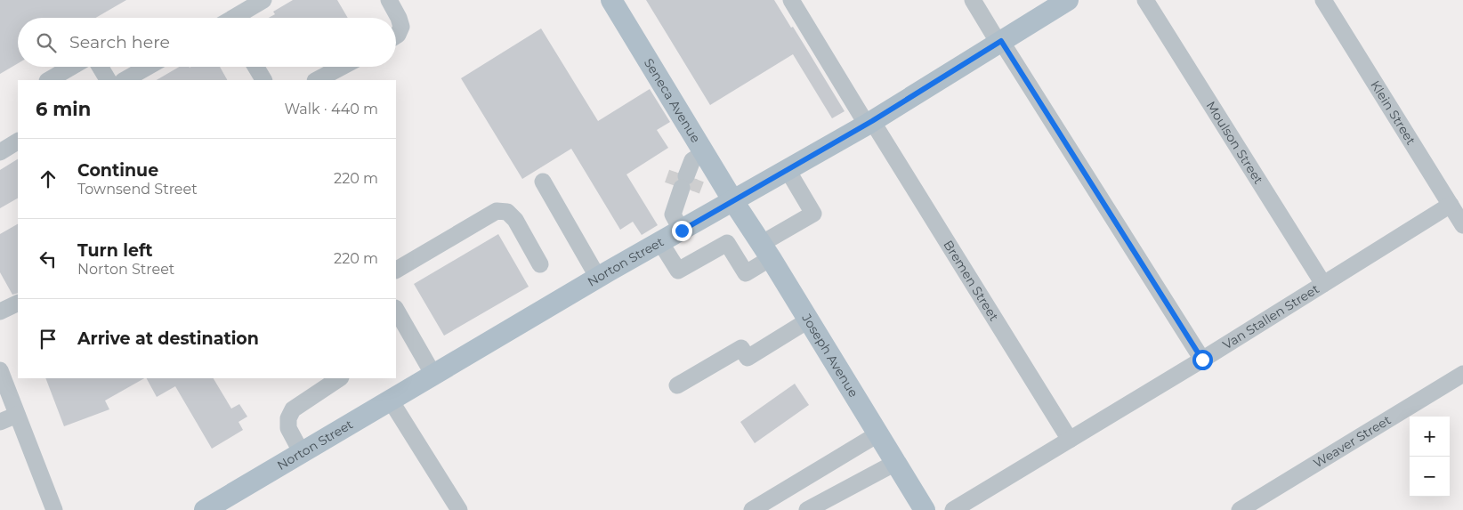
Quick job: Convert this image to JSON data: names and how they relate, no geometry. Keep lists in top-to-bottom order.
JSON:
{
  "streets": {
    "main road": ["Seneca Avenue", "Norton Street", "Joseph Avenue"],
    "street": [
      "Klein Street",
      "Moulson Street",
      "Bremen Street",
      "Van Stallen Street",
      "Weaver Street"
    ]
  },
  "crossings": [
    ["Seneca Avenue", "Norton Street"],
    ["Seneca Avenue", "Joseph Avenue"],
    ["Klein Street", "Van Stallen Street"],
    ["Moulson Street", "Van Stallen Street"],
    ["Norton Street", "Bremen Street"],
    ["Norton Street", "Joseph Avenue"],
    ["Bremen Street", "Van Stallen Street"]
  ],
  "page": {
    "search": "Search here",
    "heading": ["6 min", "Walk · 440 m"],
    "list": [
      ["Continue", "Townsend Street", "220 m"],
      ["Turn left", "Norton Street", "220 m"],
      "Arrive at destination"
    ],
    "map_buttons": ["+", "−"]
  }
}
